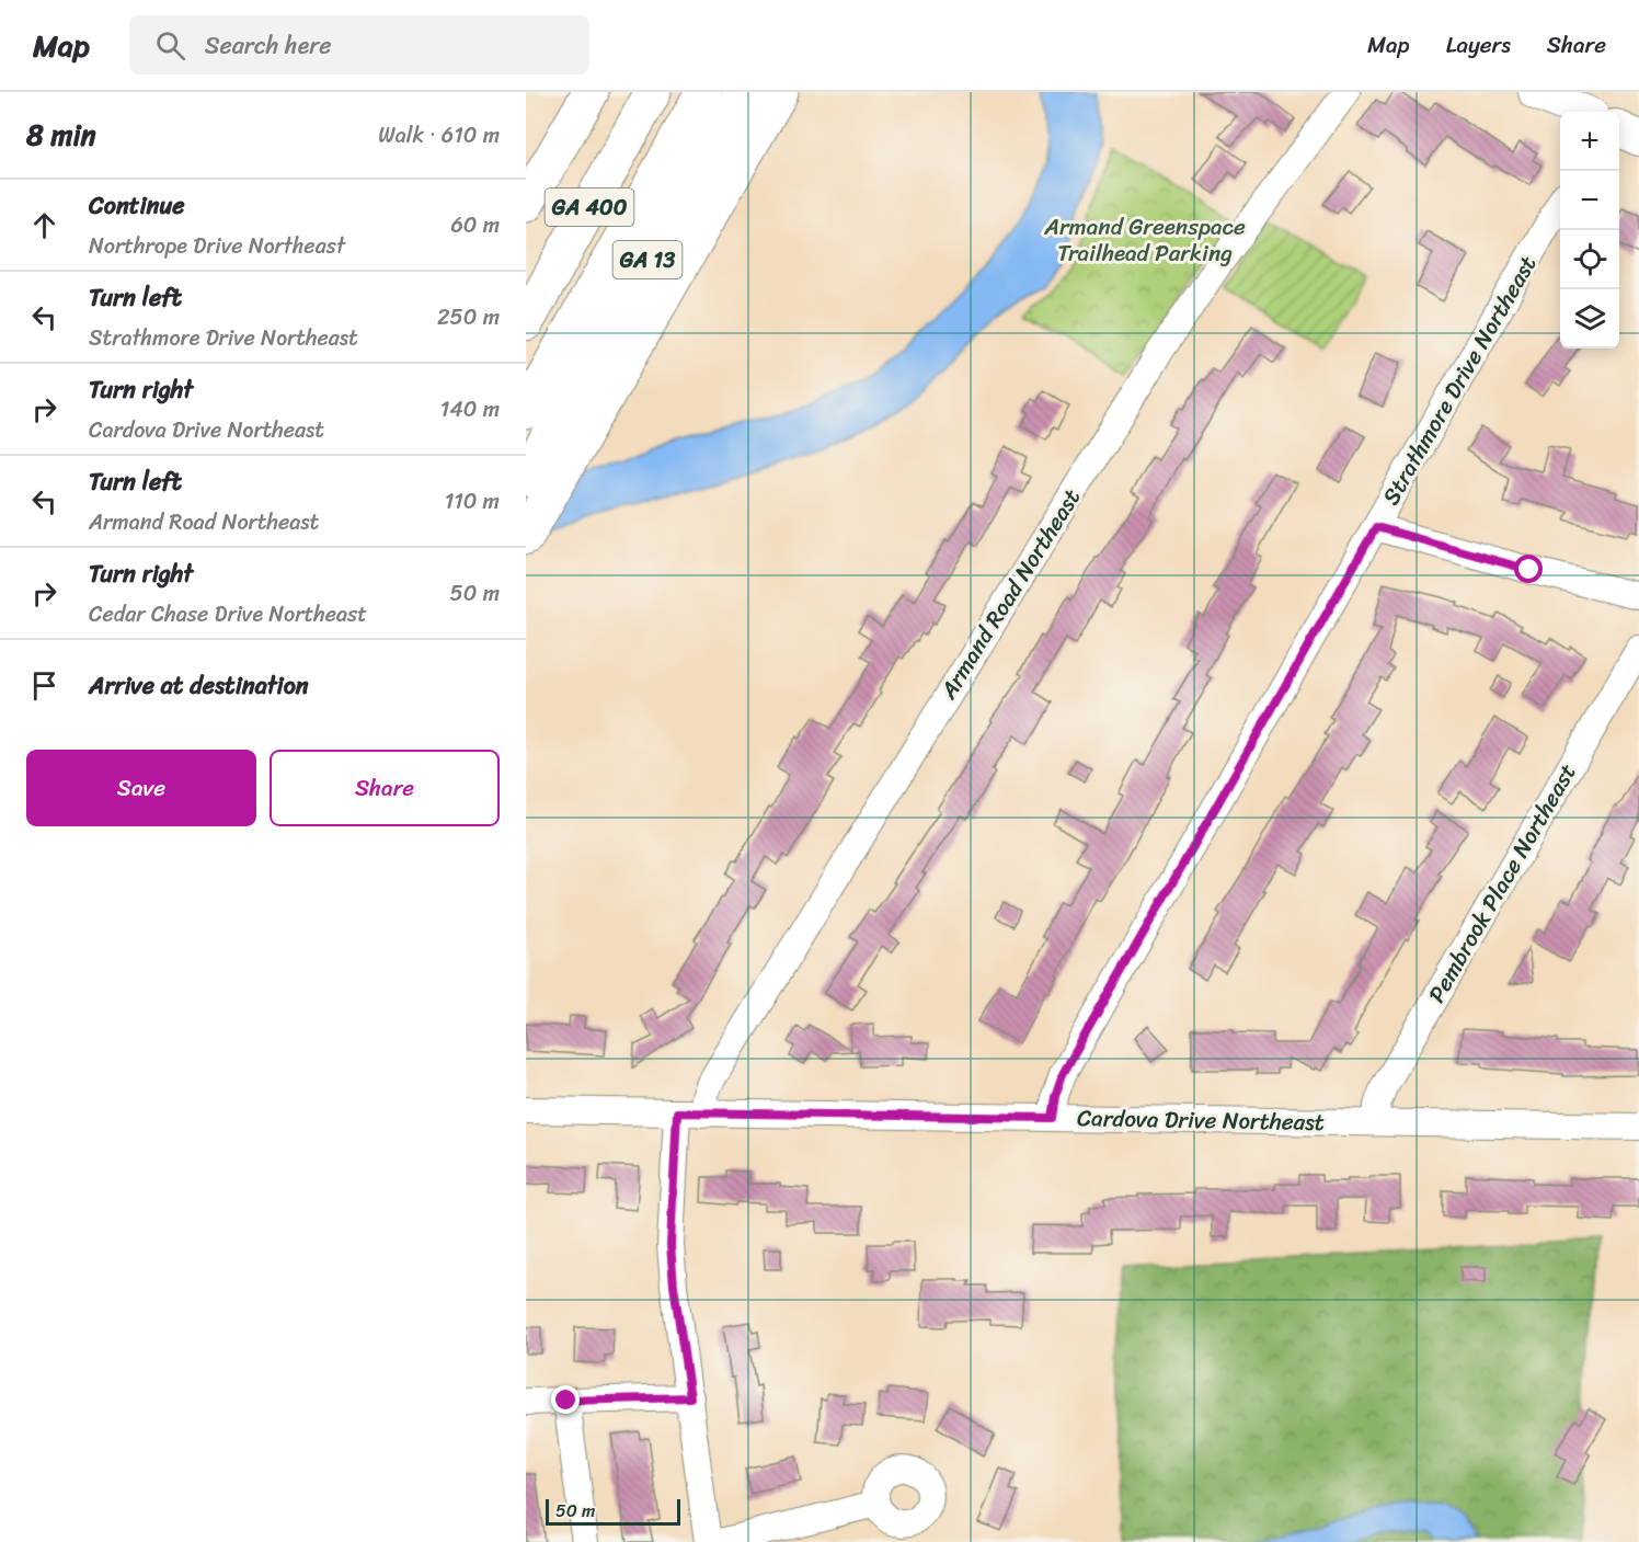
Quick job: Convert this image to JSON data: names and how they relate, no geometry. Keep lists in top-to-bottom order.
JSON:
{
  "streets": {
    "highway": ["GA 400", "GA 13"],
    "street": [
      "Strathmore Drive Northeast",
      "Armand Road Northeast",
      "Pembrook Place Northeast",
      "Cardova Drive Northeast"
    ]
  },
  "crossings": [
    ["Strathmore Drive Northeast", "Cardova Drive Northeast"],
    ["Armand Road Northeast", "Cardova Drive Northeast"],
    ["Pembrook Place Northeast", "Cardova Drive Northeast"]
  ],
  "parks": ["Armand Greenspace Trailhead Parking"],
  "scale_bar": "50 m",
  "page": {
    "header": "Map",
    "search": "Search here",
    "nav": ["Map", "Layers", "Share"],
    "heading": ["8 min", "Walk · 610 m"],
    "map_buttons": ["+", "−"],
    "list": [
      ["Continue", "Northrope Drive Northeast", "60 m"],
      ["Turn left", "Strathmore Drive Northeast", "250 m"],
      ["Turn right", "Cardova Drive Northeast", "140 m"],
      ["Turn left", "Armand Road Northeast", "110 m"],
      ["Turn right", "Cedar Chase Drive Northeast", "50 m"],
      "Arrive at destination"
    ],
    "buttons": ["Save", "Share"],
    "scale": "50 m"
  }
}
